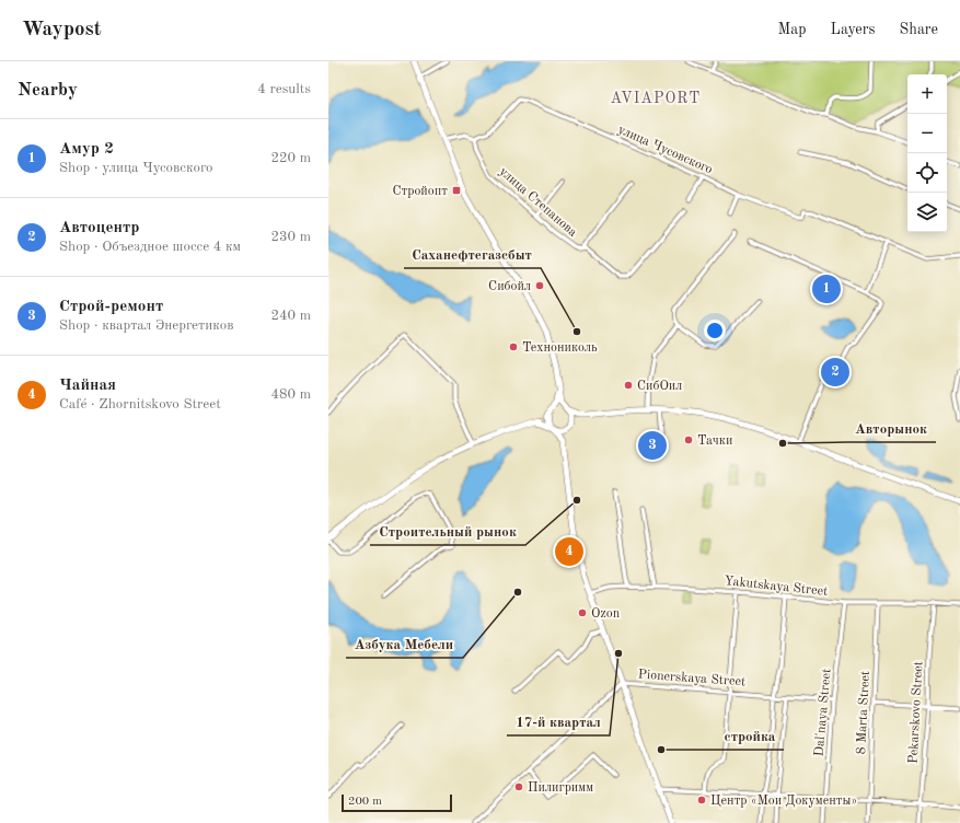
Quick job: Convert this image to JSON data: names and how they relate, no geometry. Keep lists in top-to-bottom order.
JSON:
{
  "streets": {
    "street": [
      "улица Чусовского",
      "улица Степанова",
      "Yakutskaya Street",
      "Pionerskaya Street",
      "Dal'naya Street",
      "8 Marta Street",
      "Pekarskovo Street"
    ]
  },
  "crossings": [
    ["улица Чусовского", "улица Степанова"],
    ["Yakutskaya Street", "Dal'naya Street"],
    ["Yakutskaya Street", "8 Marta Street"],
    ["Yakutskaya Street", "Pekarskovo Street"],
    ["Pionerskaya Street", "Dal'naya Street"]
  ],
  "districts": ["AVIAPORT"],
  "places": {
    "transit": ["Стройопт"],
    "other": [
      "Сибойл",
      "Саханефтегазсбыт",
      "Технониколь",
      "СибОил",
      "Тачки",
      "Авторынок",
      "Строительный рынок",
      "Азбука Мебели",
      "Ozon",
      "17-й квартал",
      "стройка",
      "Пилигримм",
      "Центр «Мои Документы»"
    ]
  },
  "scale_bar": "200 m",
  "page": {
    "header": "Waypost",
    "nav": ["Map", "Layers", "Share"],
    "heading": ["Nearby", "4 results"],
    "map_buttons": ["+", "−"],
    "list": [
      {
        "mark": "1",
        "name": "Амур 2",
        "note": "Shop · улица Чусовского",
        "value": "220 m"
      },
      {
        "mark": "2",
        "name": "Автоцентр",
        "note": "Shop · Объездное шоссе 4 км",
        "value": "230 m"
      },
      {
        "mark": "3",
        "name": "Строй-ремонт",
        "note": "Shop · квартал Энергетиков",
        "value": "240 m"
      },
      {
        "mark": "4",
        "name": "Чайная",
        "note": "Café · Zhornitskovo Street",
        "value": "480 m"
      }
    ],
    "pins": [
      "1",
      "2",
      "3",
      "4"
    ],
    "scale": "200 m"
  }
}
